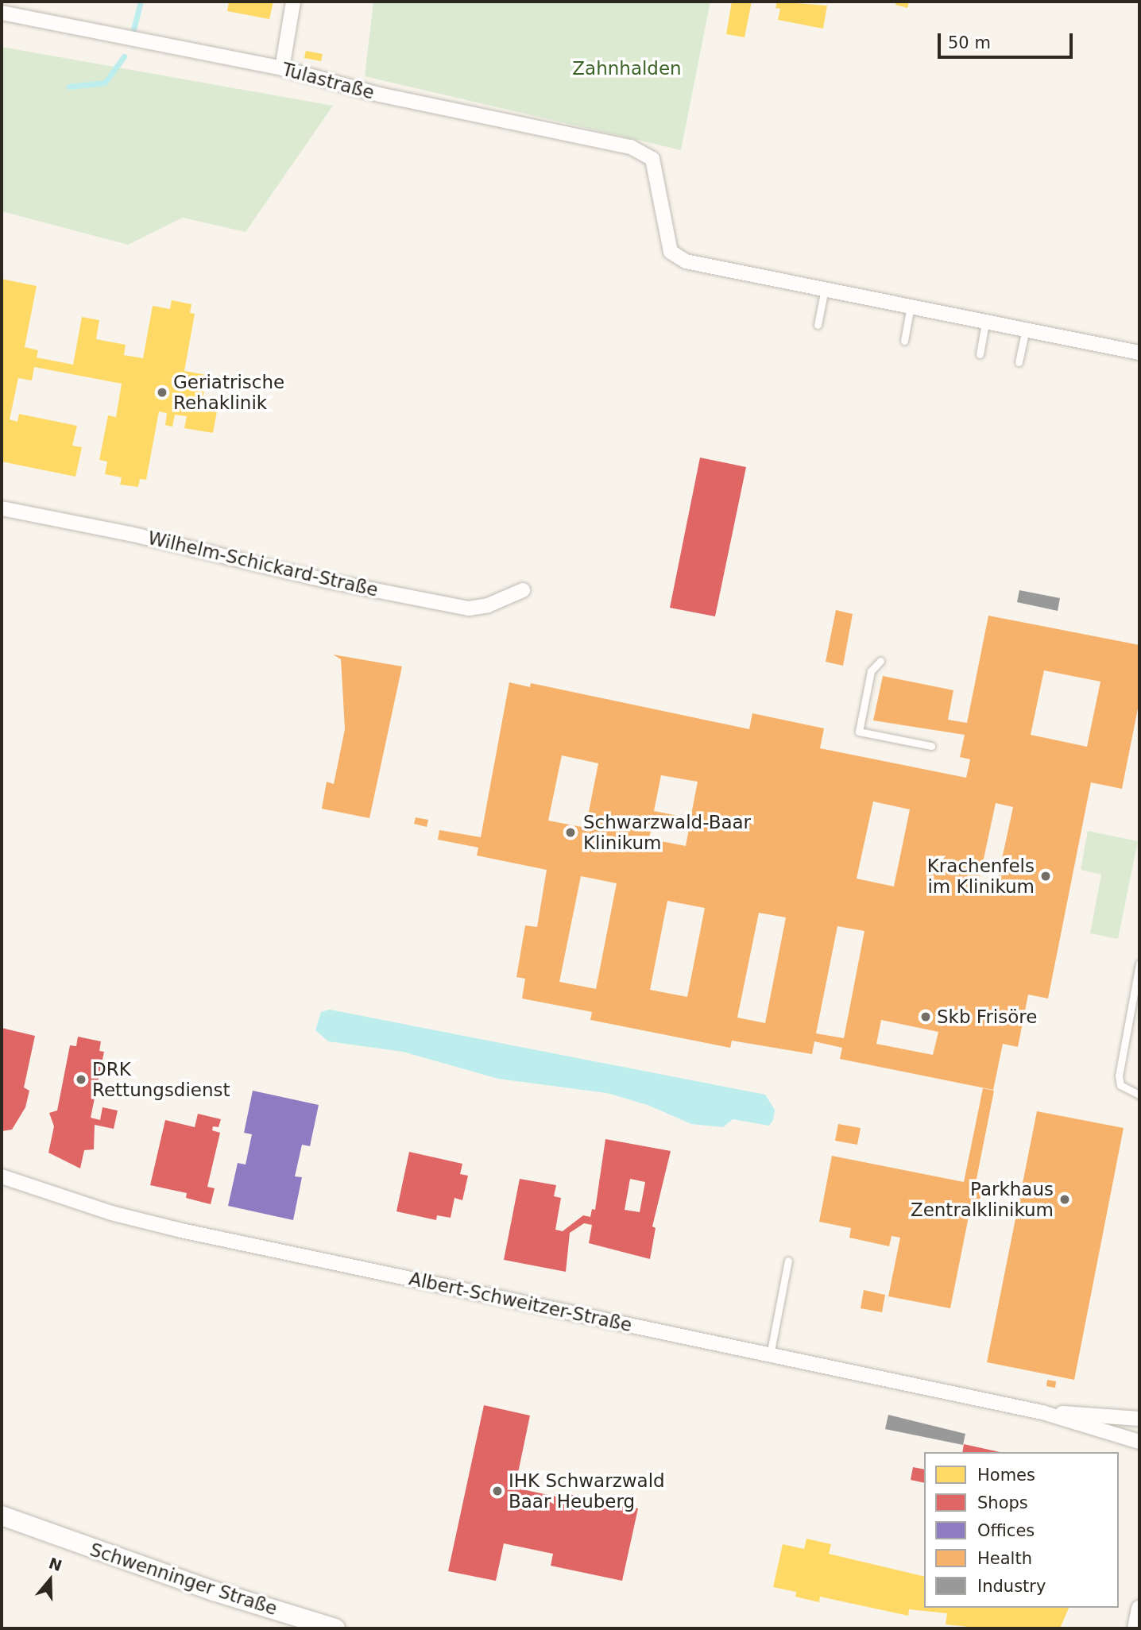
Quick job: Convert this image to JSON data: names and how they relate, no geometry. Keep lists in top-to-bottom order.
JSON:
{
  "streets": {
    "main road": ["Schwenninger Straße"],
    "street": ["Tulastraße", "Wilhelm-Schickard-Straße", "Albert-Schweitzer-Straße"]
  },
  "parks": ["Zahnhalden"],
  "places": [
    "Geriatrische Rehaklinik",
    "Schwarzwald-Baar Klinikum",
    "Krachenfels im Klinikum",
    "Skb Frisöre",
    "DRK Rettungsdienst",
    "Parkhaus Zentralklinikum",
    "IHK Schwarzwald Baar Heuberg"
  ],
  "legend": [
    "Homes",
    "Shops",
    "Offices",
    "Health",
    "Industry"
  ],
  "scale_bar": "50 m",
  "north": "top"
}
